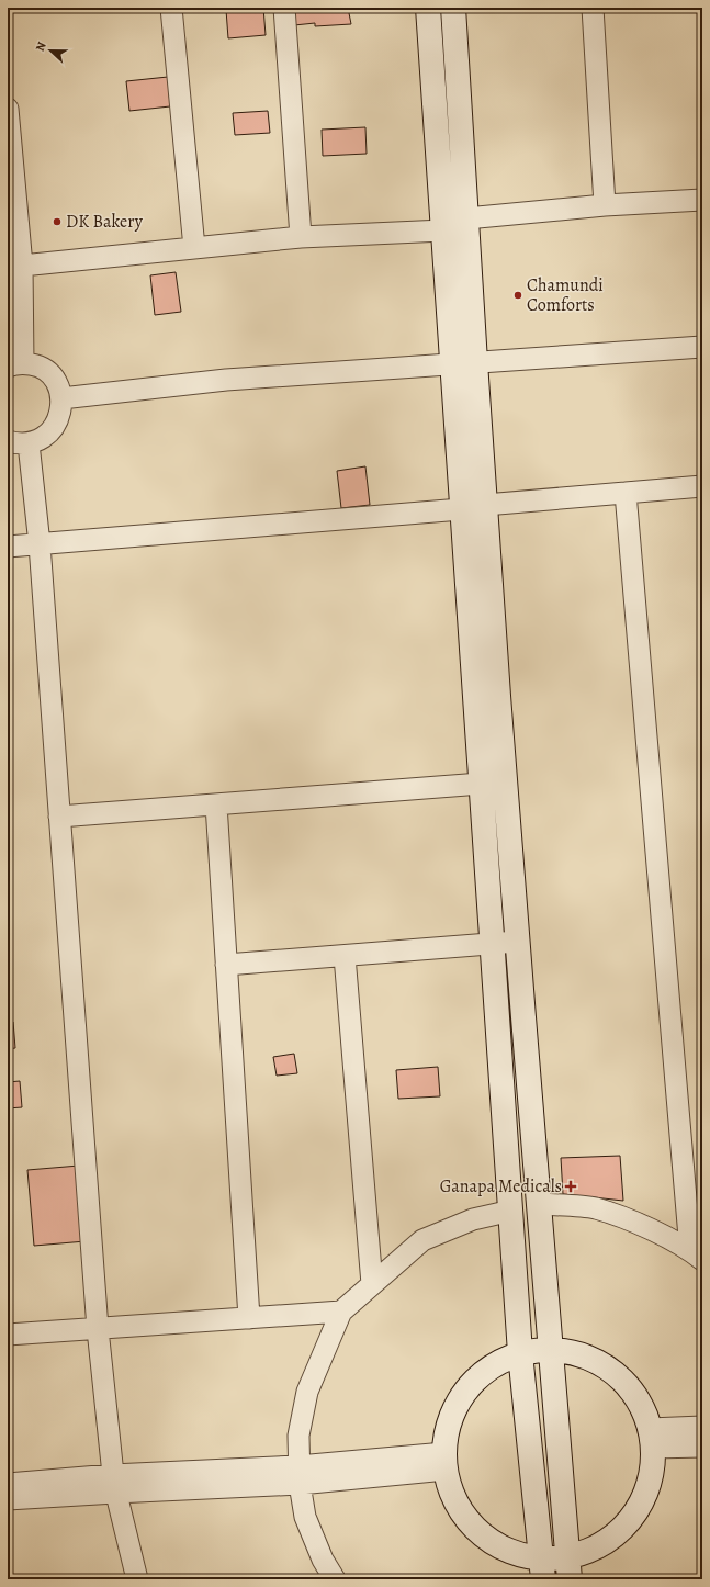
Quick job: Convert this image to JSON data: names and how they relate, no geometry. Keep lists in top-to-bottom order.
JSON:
{
  "places": {
    "other": ["DK Bakery", "Chamundi Comforts"],
    "health": ["Ganapa Medicals"]
  },
  "north": "left"
}
